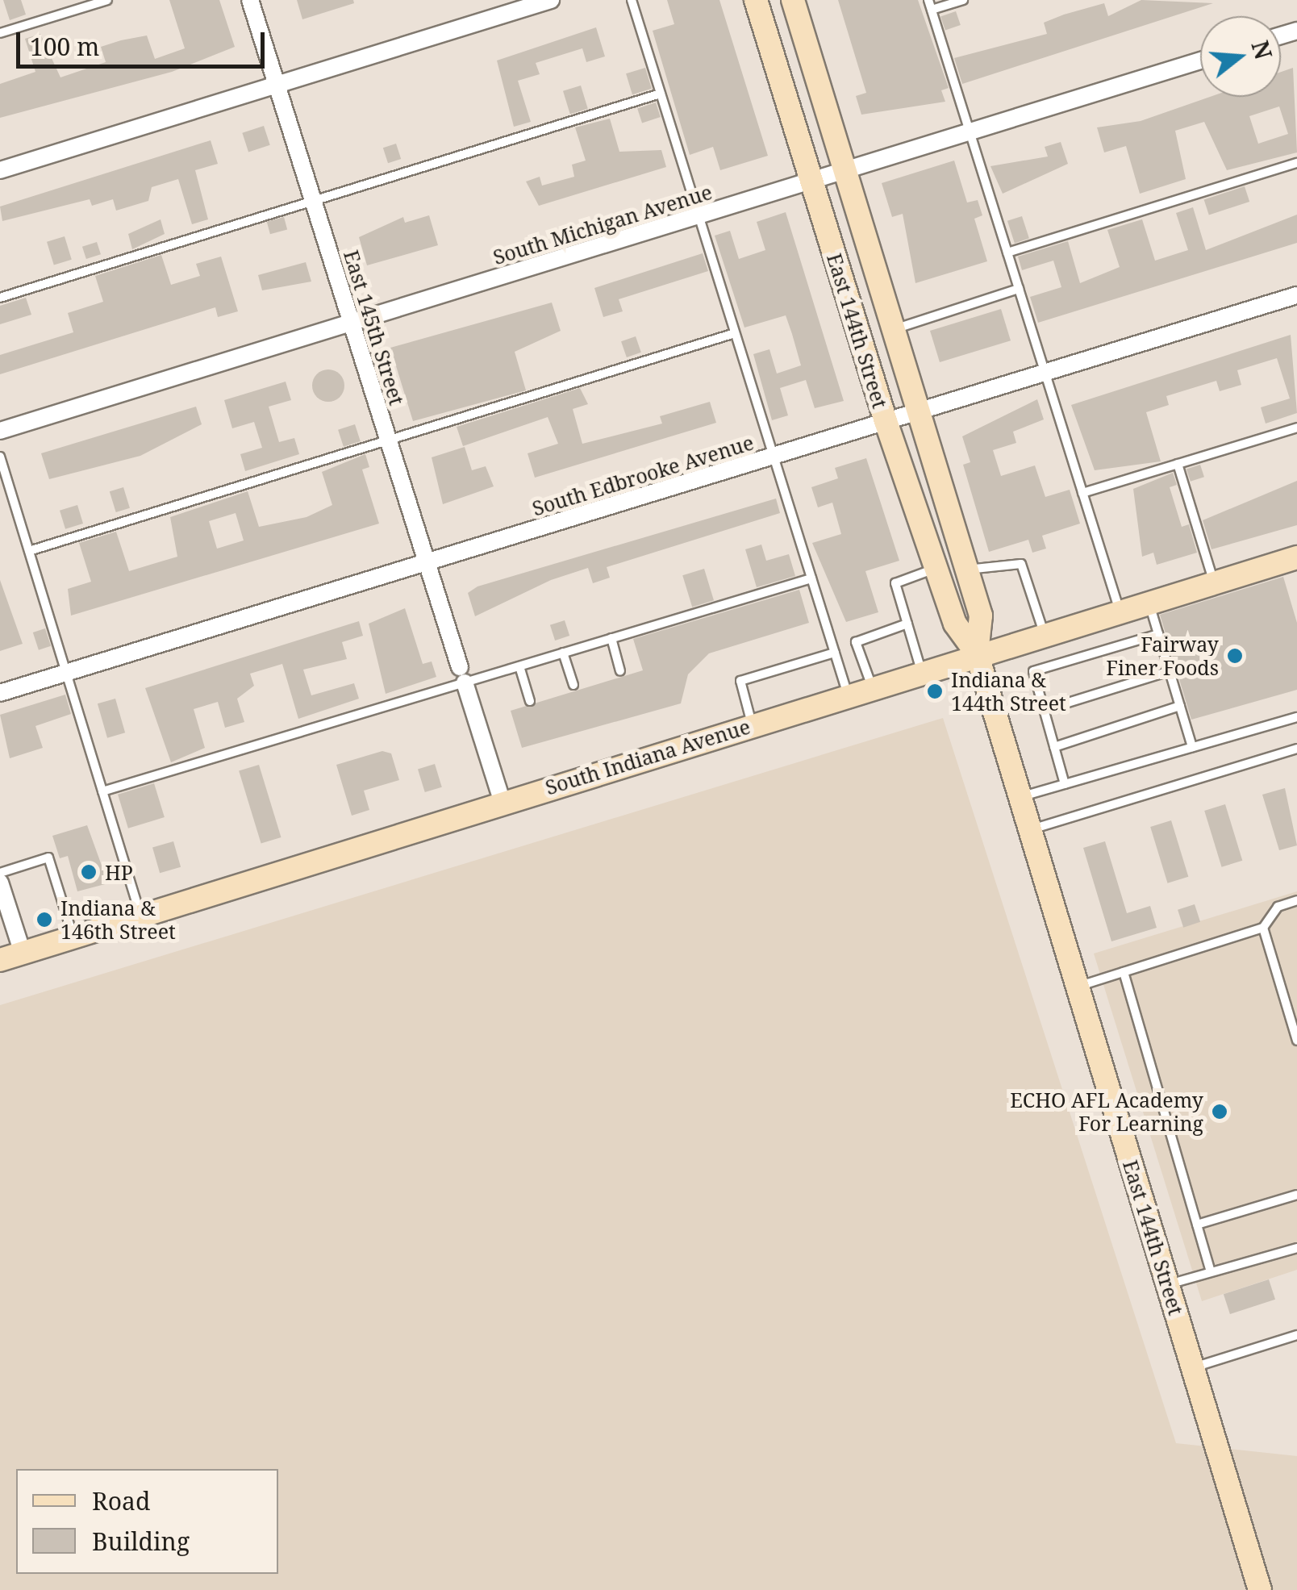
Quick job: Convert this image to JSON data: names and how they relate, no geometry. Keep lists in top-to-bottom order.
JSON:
{
  "streets": {
    "street": [
      "South Michigan Avenue",
      "East 145th Street",
      "East 144th Street",
      "South Edbrooke Avenue",
      "South Indiana Avenue"
    ]
  },
  "crossings": [
    ["South Michigan Avenue", "East 145th Street"],
    ["South Michigan Avenue", "East 144th Street"],
    ["East 145th Street", "South Edbrooke Avenue"],
    ["East 145th Street", "South Indiana Avenue"],
    ["East 144th Street", "South Edbrooke Avenue"],
    ["East 144th Street", "South Indiana Avenue"]
  ],
  "places": [
    "Fairway Finer Foods",
    "Indiana & 144th Street",
    "HP",
    "Indiana & 146th Street",
    "ECHO AFL Academy For Learning"
  ],
  "legend": ["Road", "Building"],
  "scale_bar": "100 m",
  "north": "right"
}
